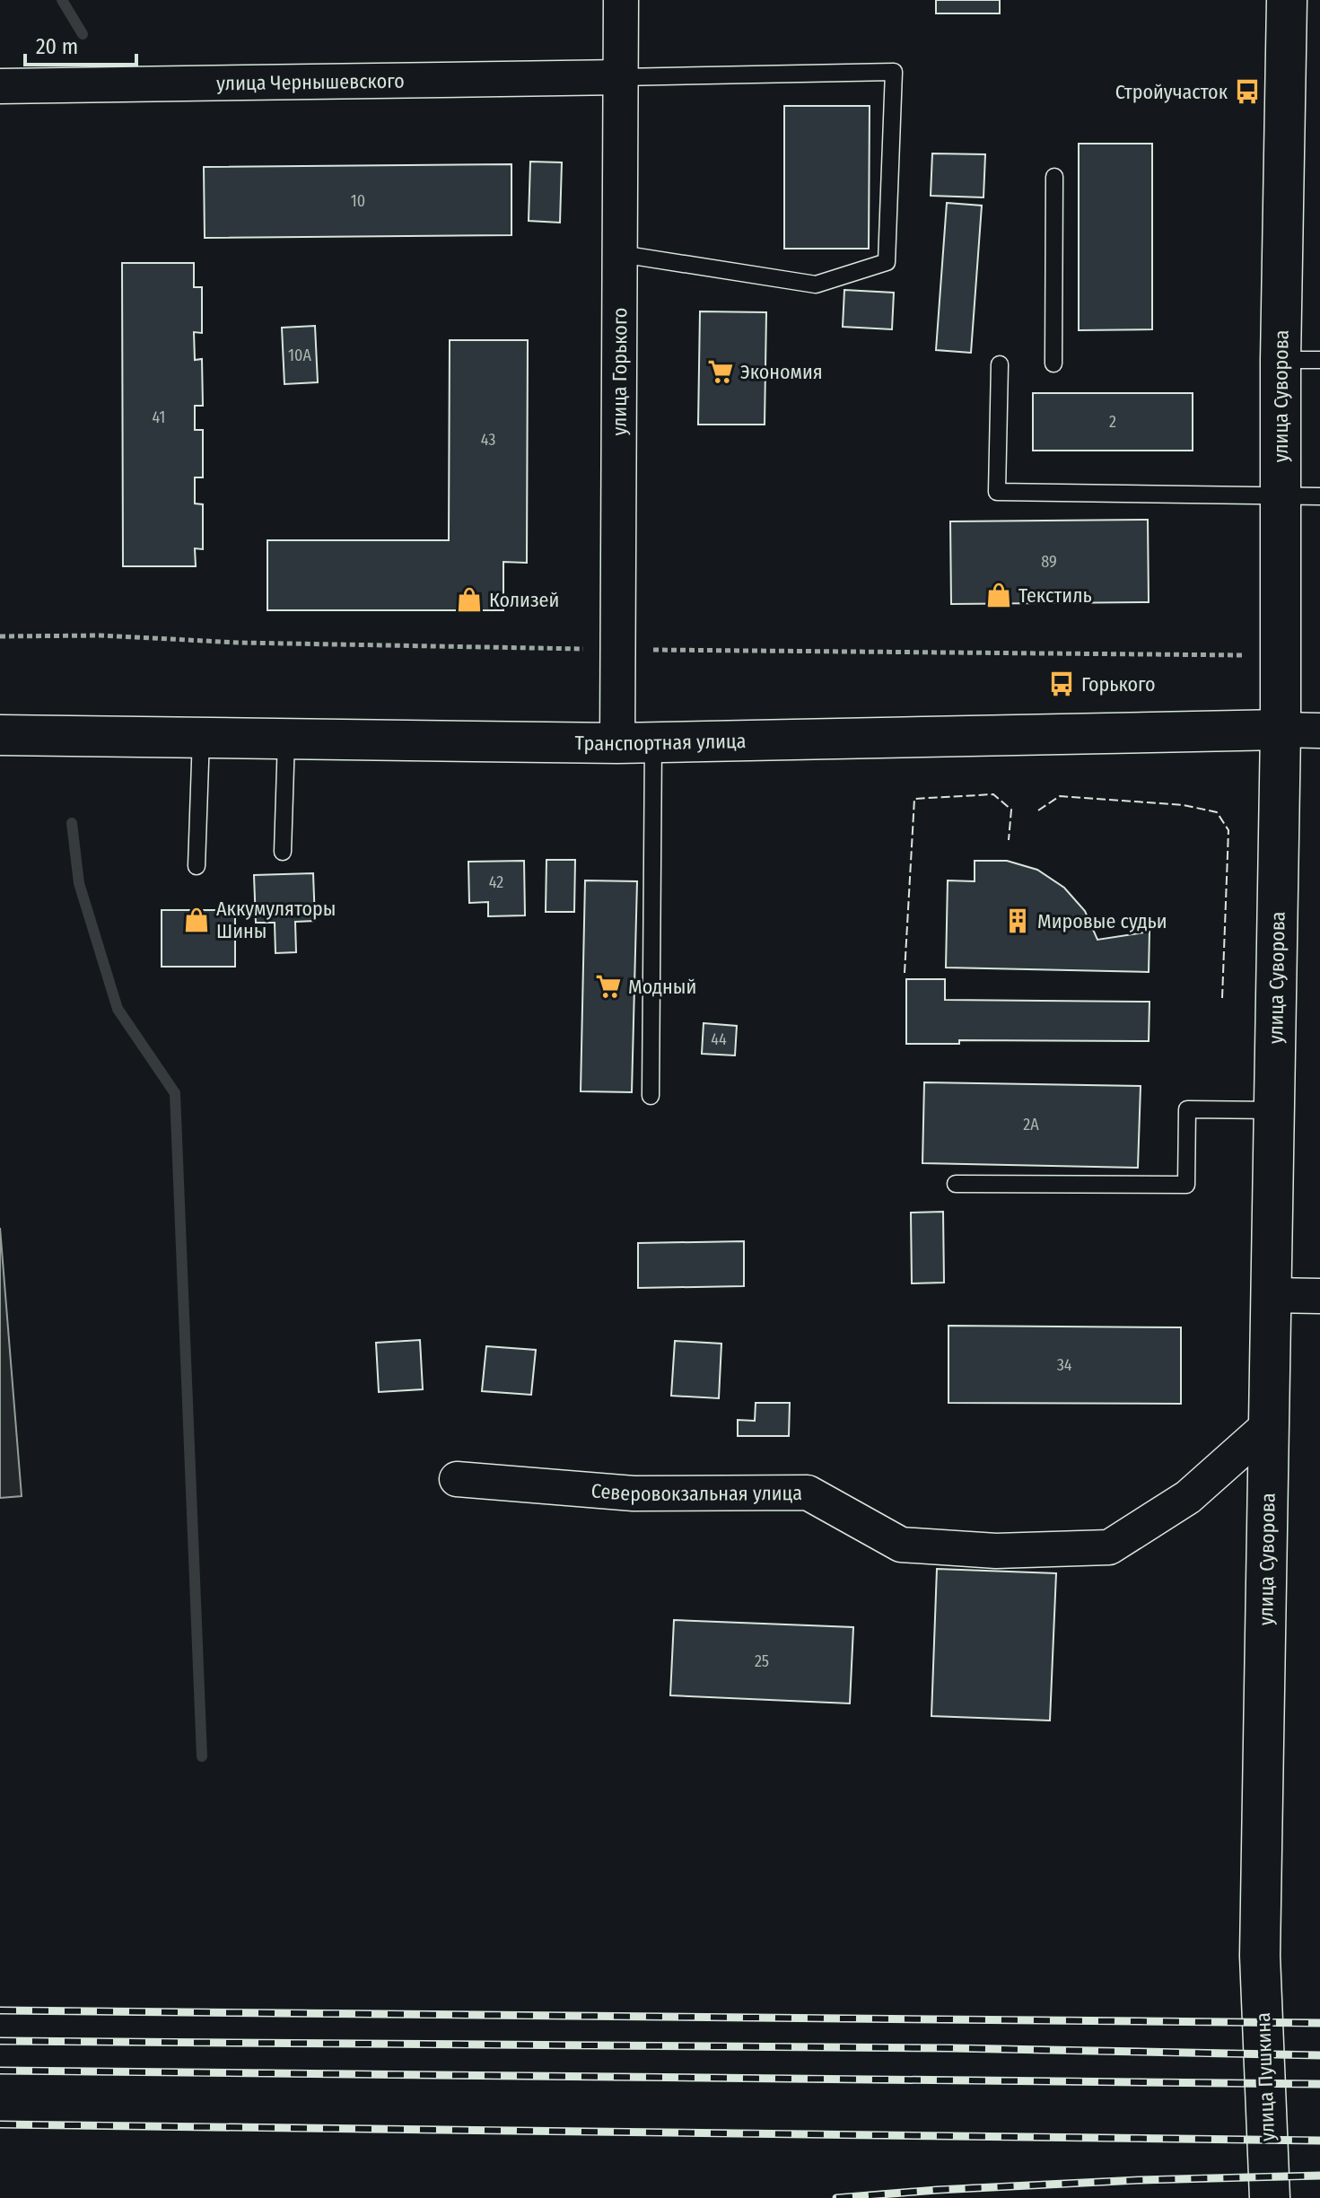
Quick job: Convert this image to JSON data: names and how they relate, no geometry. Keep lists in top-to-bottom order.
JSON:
{
  "streets": {
    "main road": ["улица Суворова", "Транспортная улица", "улица Пушкина"],
    "street": ["улица Чернышевского", "улица Горького", "Северовокзальная улица"]
  },
  "crossings": [
    ["улица Чернышевского", "улица Горького"],
    ["улица Горького", "Транспортная улица"],
    ["улица Суворова", "Транспортная улица"],
    ["улица Суворова", "Северовокзальная улица"],
    ["улица Суворова", "улица Пушкина"]
  ],
  "places": {
    "bus stop": ["Стройучасток", "Горького"],
    "supermarket": ["Экономия", "Модный"],
    "shop": ["Текстиль", "Колизей", "Аккумуляторы Шины"],
    "building": ["Мировые судьи"]
  },
  "house_numbers": [
    "10",
    "10А",
    "41",
    "2",
    "43",
    "89",
    "42",
    "44",
    "2А",
    "34",
    "25"
  ],
  "scale_bar": "20 m"
}
